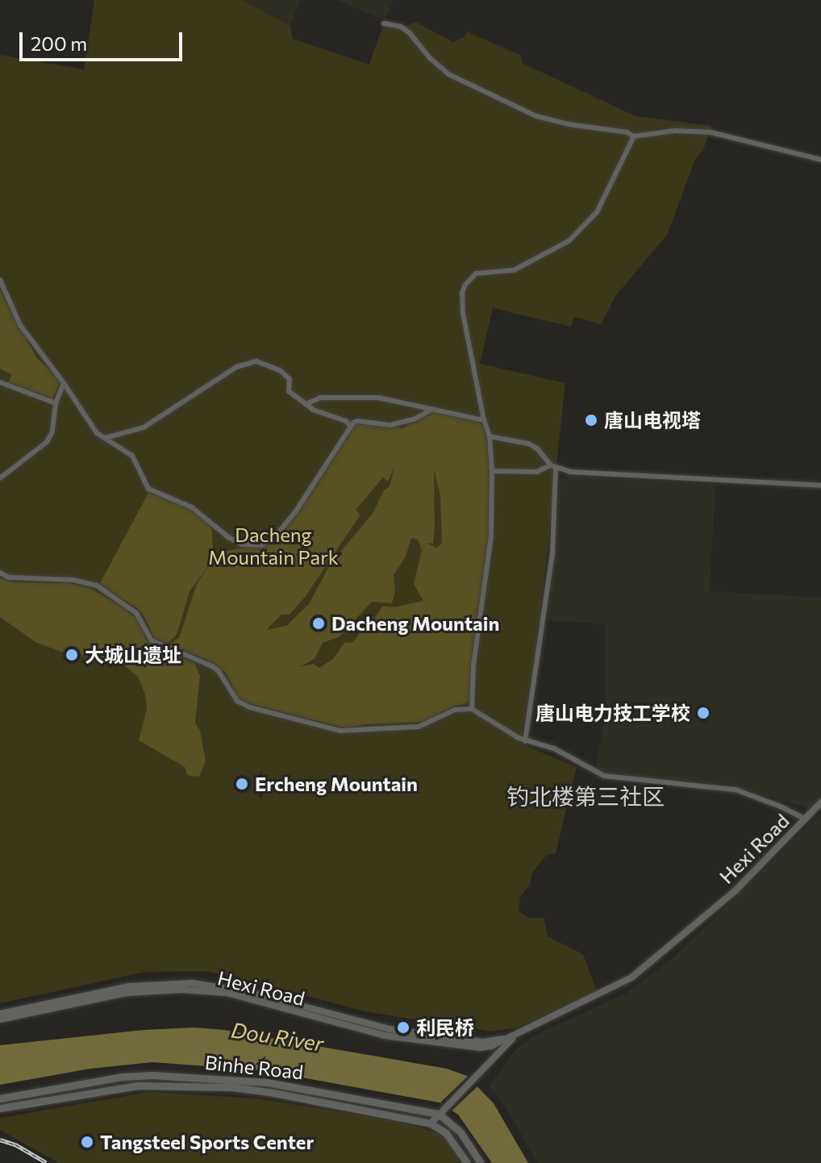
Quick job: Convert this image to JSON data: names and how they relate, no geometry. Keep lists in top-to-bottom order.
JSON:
{
  "streets": {
    "main road": ["Binhe Road"],
    "street": ["Hexi Road"]
  },
  "districts": ["钓北楼第三社区"],
  "water": ["Dou River"],
  "parks": ["Dacheng Mountain Park"],
  "places": [
    "唐山电视塔",
    "Dacheng Mountain",
    "大城山遗址",
    "唐山电力技工学校",
    "Ercheng Mountain",
    "利民桥",
    "Tangsteel Sports Center"
  ],
  "scale_bar": "200 m"
}
